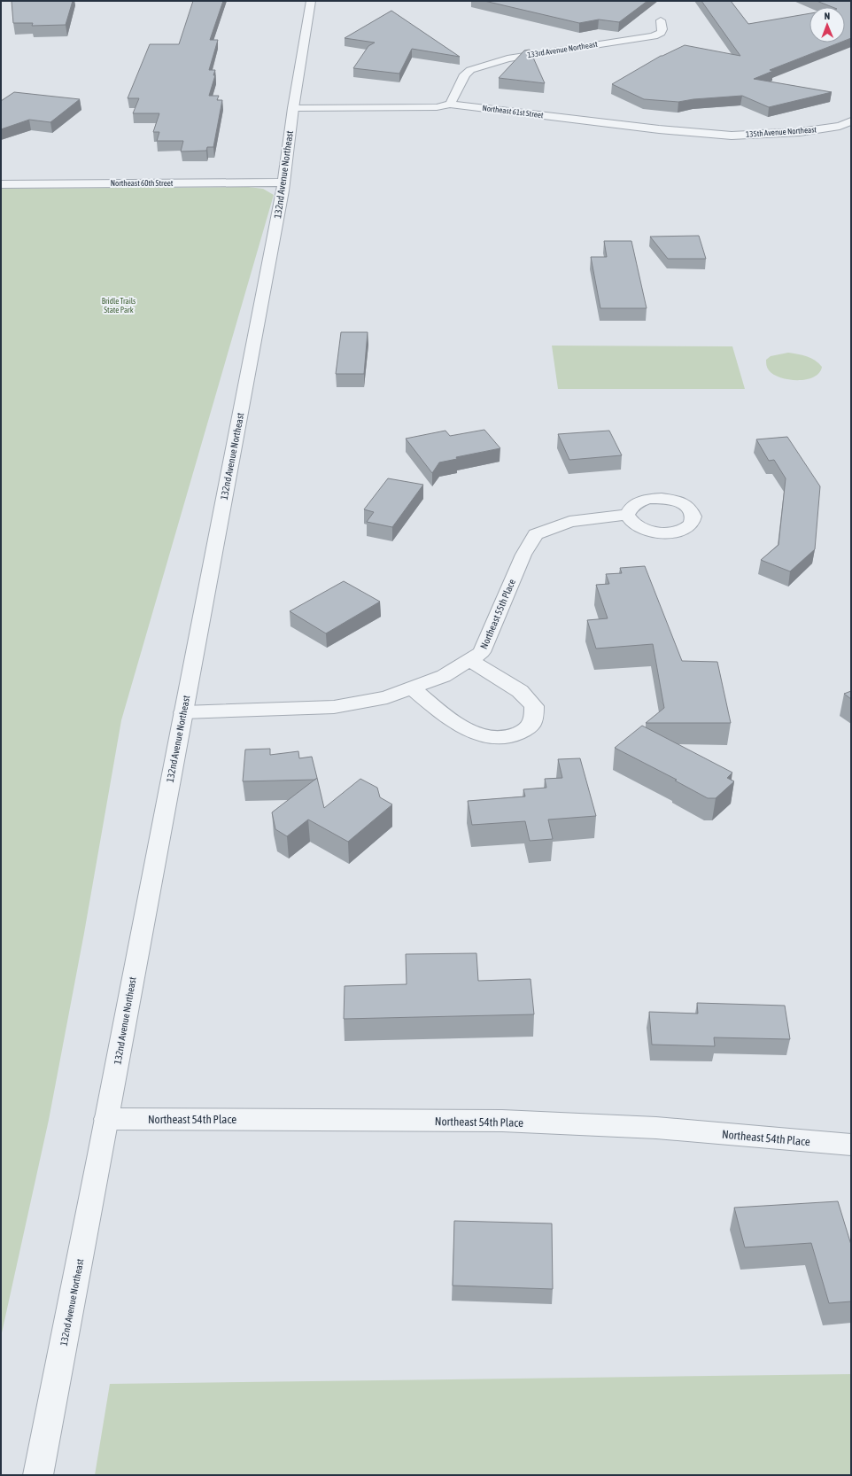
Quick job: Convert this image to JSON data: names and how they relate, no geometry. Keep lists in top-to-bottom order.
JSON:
{
  "streets": {
    "street": [
      "133rd Avenue Northeast",
      "Northeast 61st Street",
      "135th Avenue Northeast",
      "132nd Avenue Northeast",
      "Northeast 60th Street",
      "Northeast 55th Place",
      "Northeast 54th Place"
    ]
  },
  "crossings": [
    ["133rd Avenue Northeast", "Northeast 61st Street"],
    ["Northeast 61st Street", "135th Avenue Northeast"],
    ["Northeast 61st Street", "132nd Avenue Northeast"],
    ["132nd Avenue Northeast", "Northeast 60th Street"],
    ["132nd Avenue Northeast", "Northeast 55th Place"],
    ["132nd Avenue Northeast", "Northeast 54th Place"]
  ],
  "parks": ["Bridle Trails State Park"],
  "north": "top"
}
